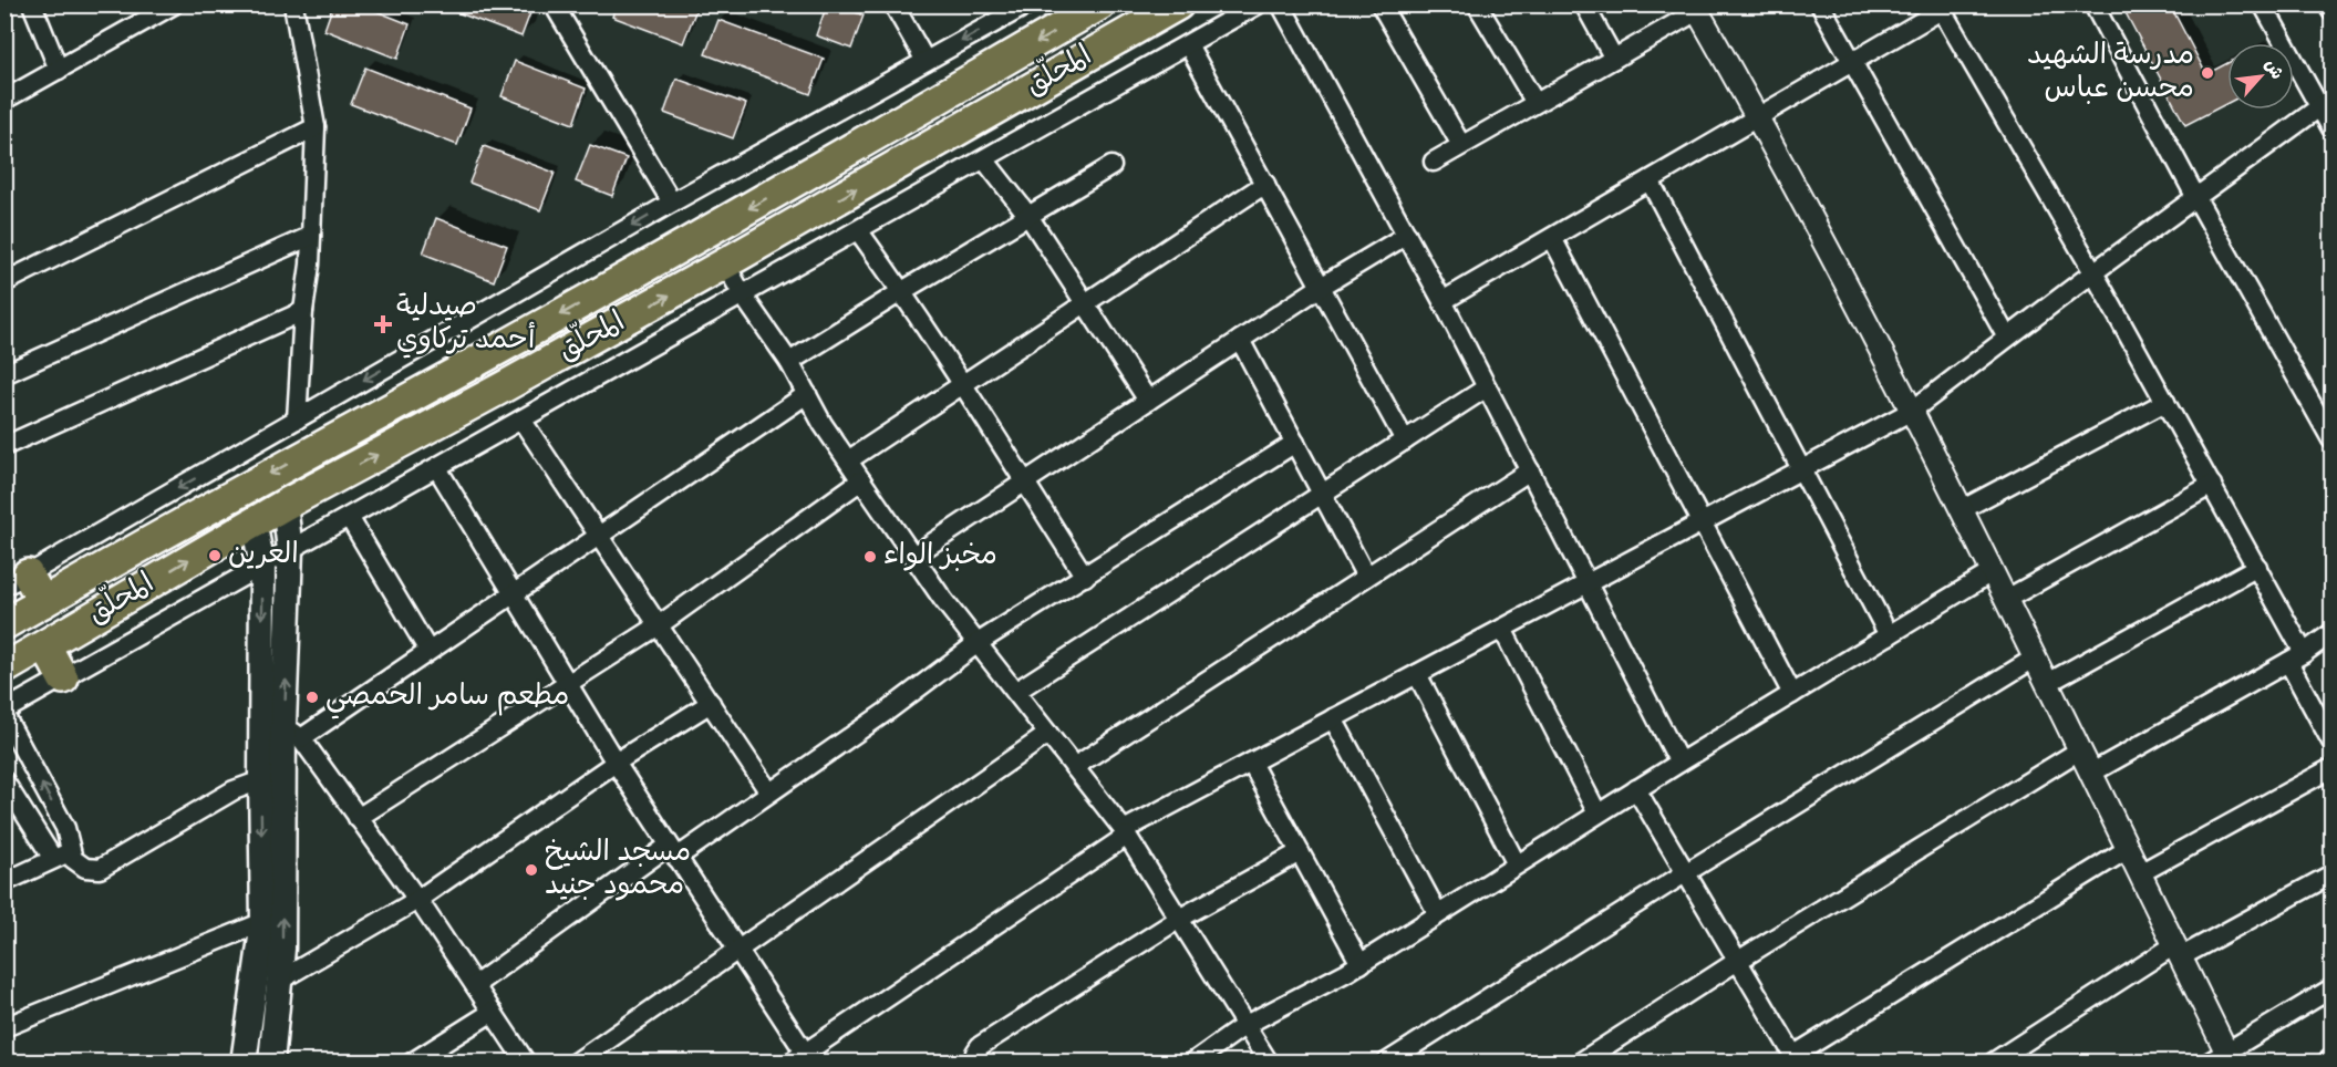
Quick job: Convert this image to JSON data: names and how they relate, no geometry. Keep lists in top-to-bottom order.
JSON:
{
  "streets": {
    "highway": ["المحلّق"]
  },
  "places": {
    "other": [
      "مدرسة الشهيد محسن عباس",
      "العرين",
      "مخبز الواء",
      "مطعم سامر الحمصي",
      "مسجد الشيخ محمود جنيد"
    ],
    "health": ["صيدلية أحمد تركاوي"]
  },
  "north": "top right"
}
